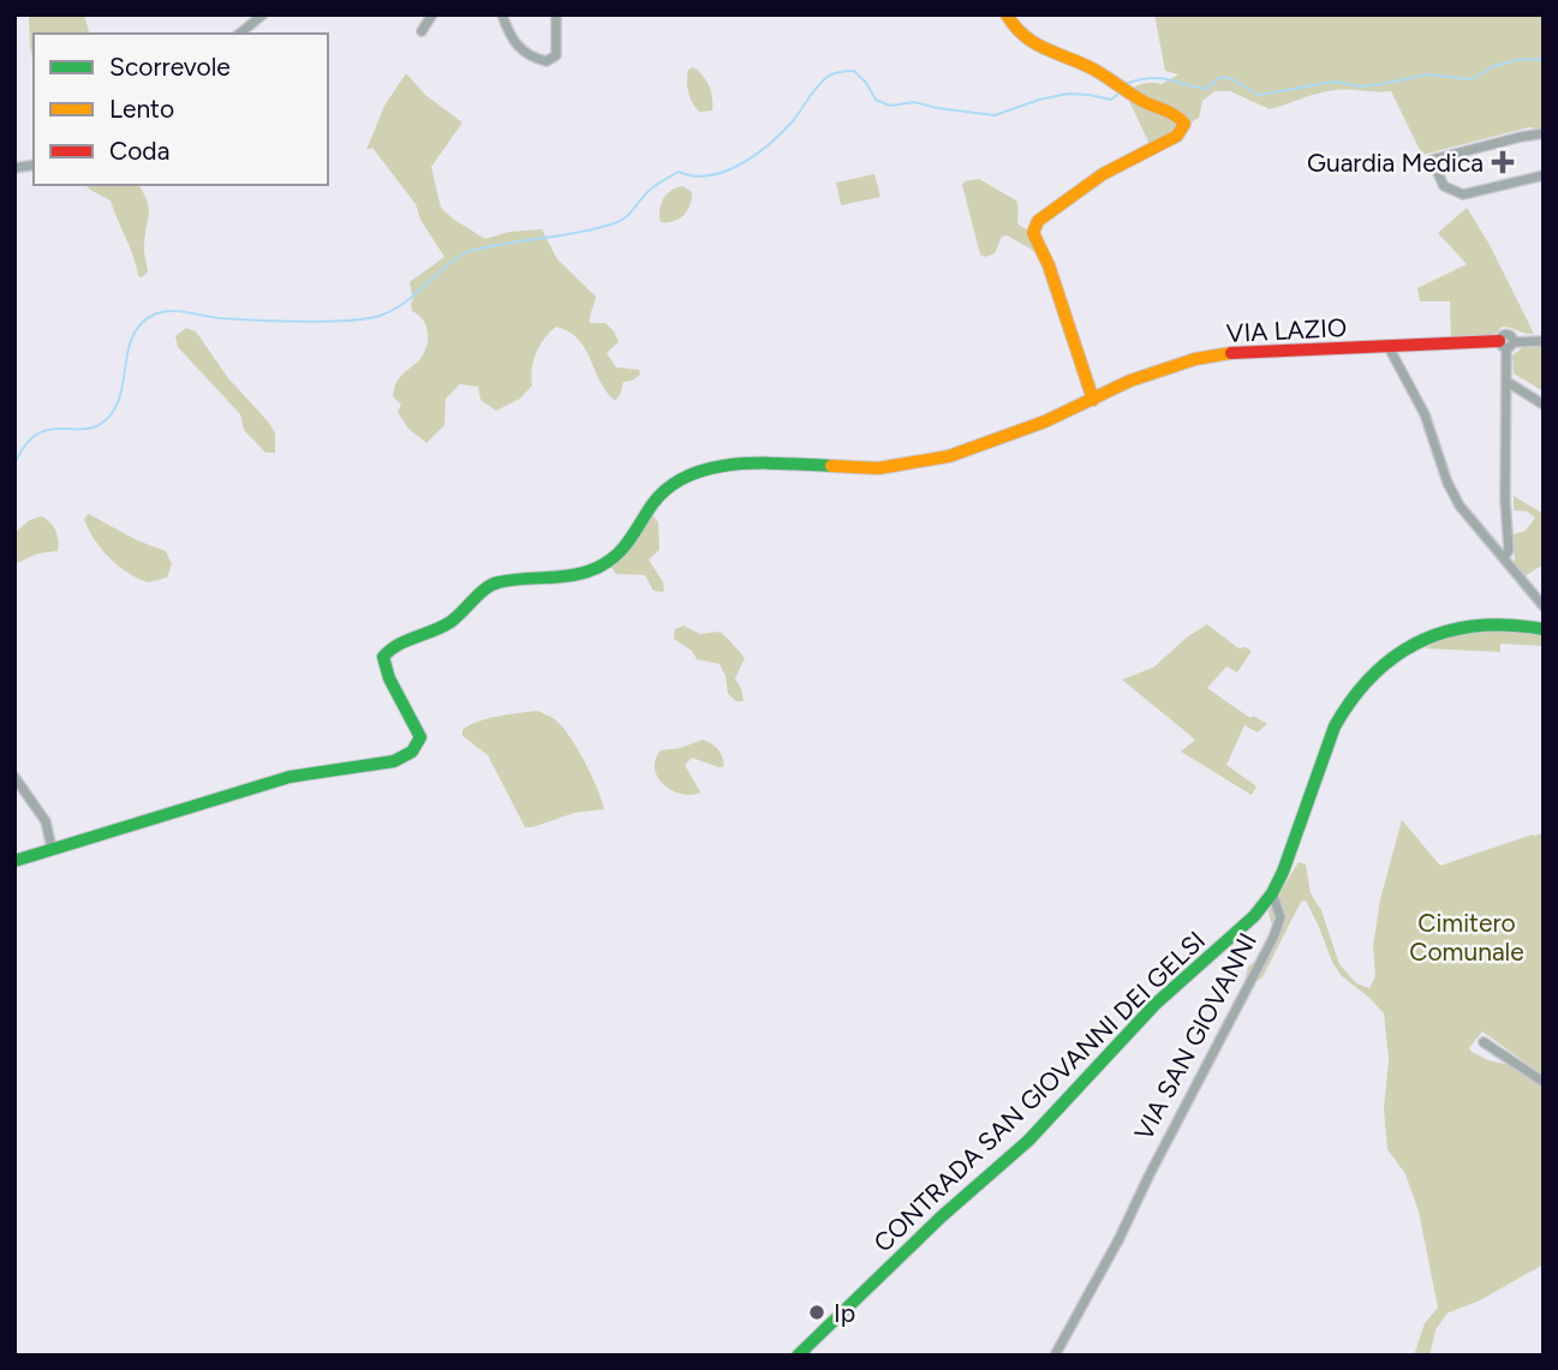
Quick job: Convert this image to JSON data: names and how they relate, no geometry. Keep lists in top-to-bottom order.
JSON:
{
  "streets": {
    "street": ["VIA LAZIO", "VIA SAN GIOVANNI", "CONTRADA SAN GIOVANNI DEI GELSI"]
  },
  "crossings": [
    ["VIA SAN GIOVANNI", "CONTRADA SAN GIOVANNI DEI GELSI"]
  ],
  "parks": ["Cimitero Comunale"],
  "places": {
    "health": ["Guardia Medica"],
    "other": ["Ip"]
  },
  "legend": ["Scorrevole", "Lento", "Coda"]
}
